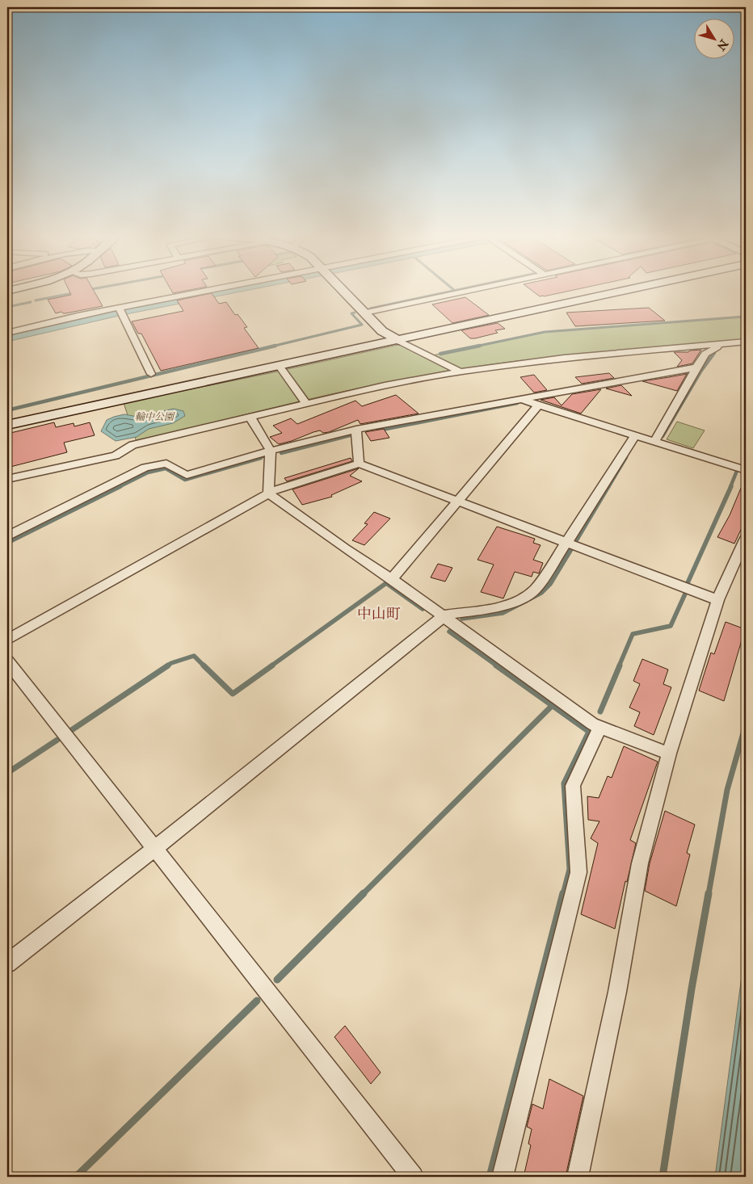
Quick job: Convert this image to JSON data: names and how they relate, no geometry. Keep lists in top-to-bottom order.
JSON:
{
  "districts": ["中山町"],
  "parks": ["輪中公園"],
  "north": "bottom right"
}
